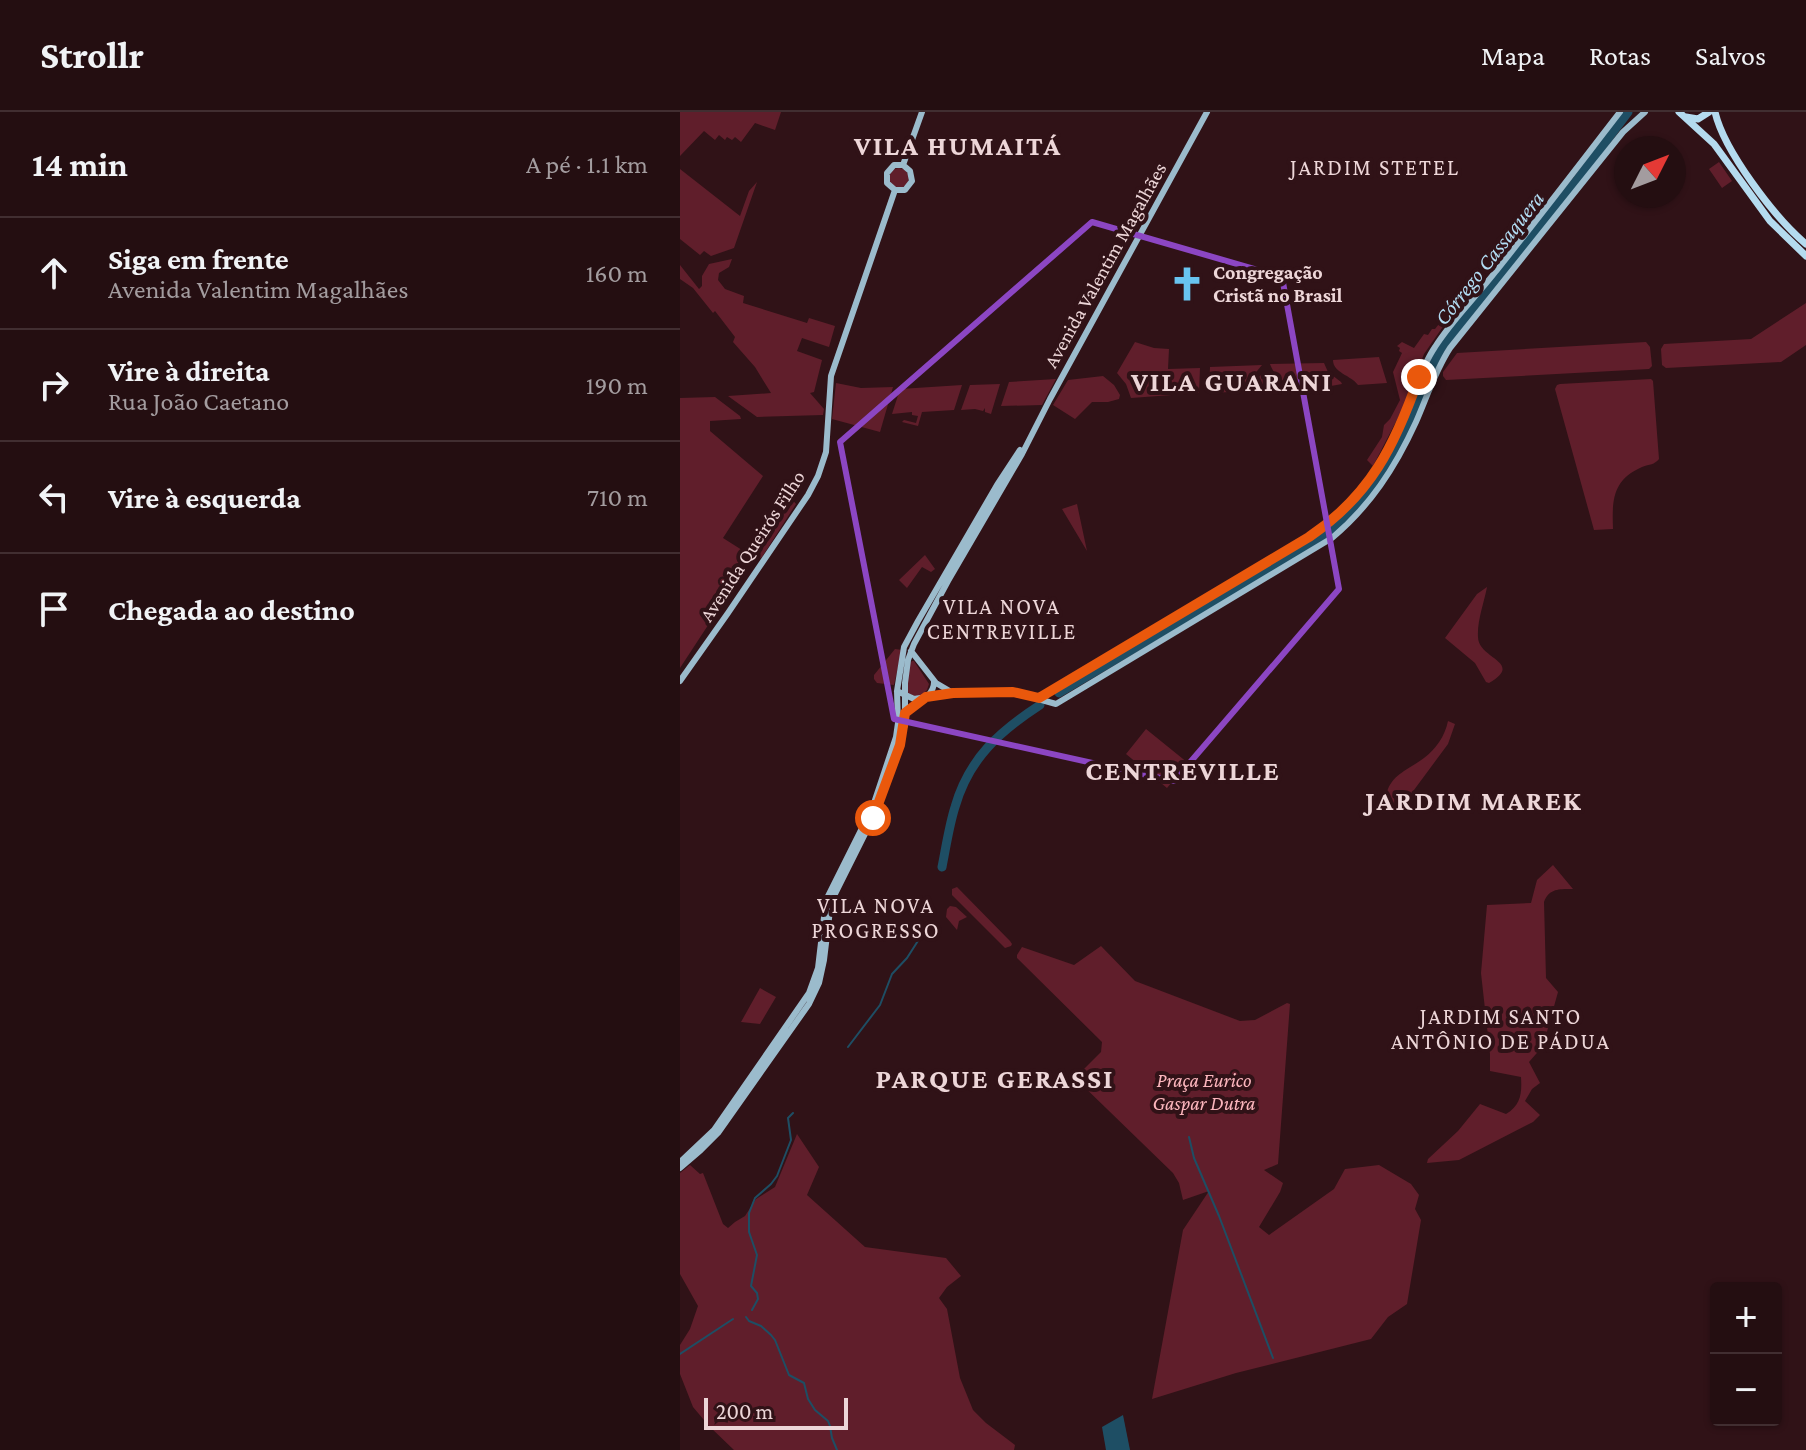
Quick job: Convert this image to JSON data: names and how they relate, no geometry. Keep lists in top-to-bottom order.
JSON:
{
  "streets": {
    "main road": ["Avenida Valentim Magalhães", "Avenida Queirós Filho"]
  },
  "districts": [
    "VILA HUMAITÁ",
    "JARDIM STETEL",
    "VILA GUARANI",
    "VILA NOVA CENTREVILLE",
    "CENTREVILLE",
    "JARDIM MAREK",
    "VILA NOVA PROGRESSO",
    "JARDIM SANTO ANTÔNIO DE PÁDUA",
    "PARQUE GERASSI"
  ],
  "water": ["Córrego Cassaquera"],
  "parks": ["Praça Eurico Gaspar Dutra"],
  "places": {
    "church": ["Congregação Cristã no Brasil"]
  },
  "scale_bar": "200 m",
  "north": "top right",
  "page": {
    "header": "Strollr",
    "nav": ["Mapa", "Rotas", "Salvos"],
    "heading": ["14 min", "A pé · 1.1 km"],
    "list": [
      ["Siga em frente", "Avenida Valentim Magalhães", "160 m"],
      ["Vire à direita", "Rua João Caetano", "190 m"],
      ["Vire à esquerda", "710 m"],
      "Chegada ao destino"
    ],
    "map_buttons": ["+", "−"],
    "scale": "200 m"
  }
}
